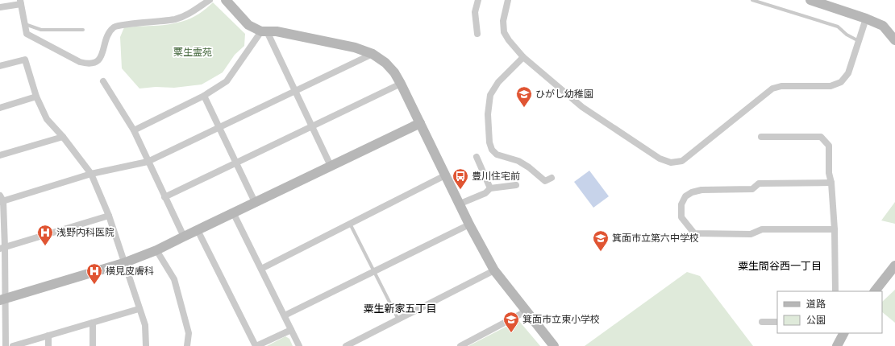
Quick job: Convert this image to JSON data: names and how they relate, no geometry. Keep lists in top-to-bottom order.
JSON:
{
  "districts": ["粟生間谷西一丁目", "粟生新家五丁目"],
  "parks": ["粟生霊苑"],
  "places": {
    "school or university": ["ひがし幼稚園", "箕面市立第六中学校", "箕面市立東小学校"],
    "bus stop": ["豊川住宅前"],
    "hospital": ["浅野内科医院", "横見皮膚科"]
  },
  "legend": ["道路", "公園"]
}
